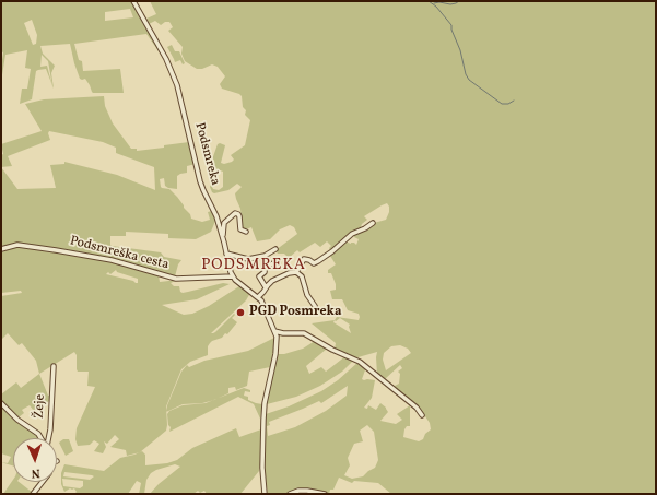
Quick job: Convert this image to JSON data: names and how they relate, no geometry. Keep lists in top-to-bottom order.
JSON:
{
  "streets": {
    "street": ["Podsmreka", "Podsmreška cesta", "Žeje"]
  },
  "crossings": [
    ["Podsmreka", "Podsmreška cesta"]
  ],
  "districts": ["PODSMREKA"],
  "places": ["PGD Posmreka"],
  "north": "bottom"
}
